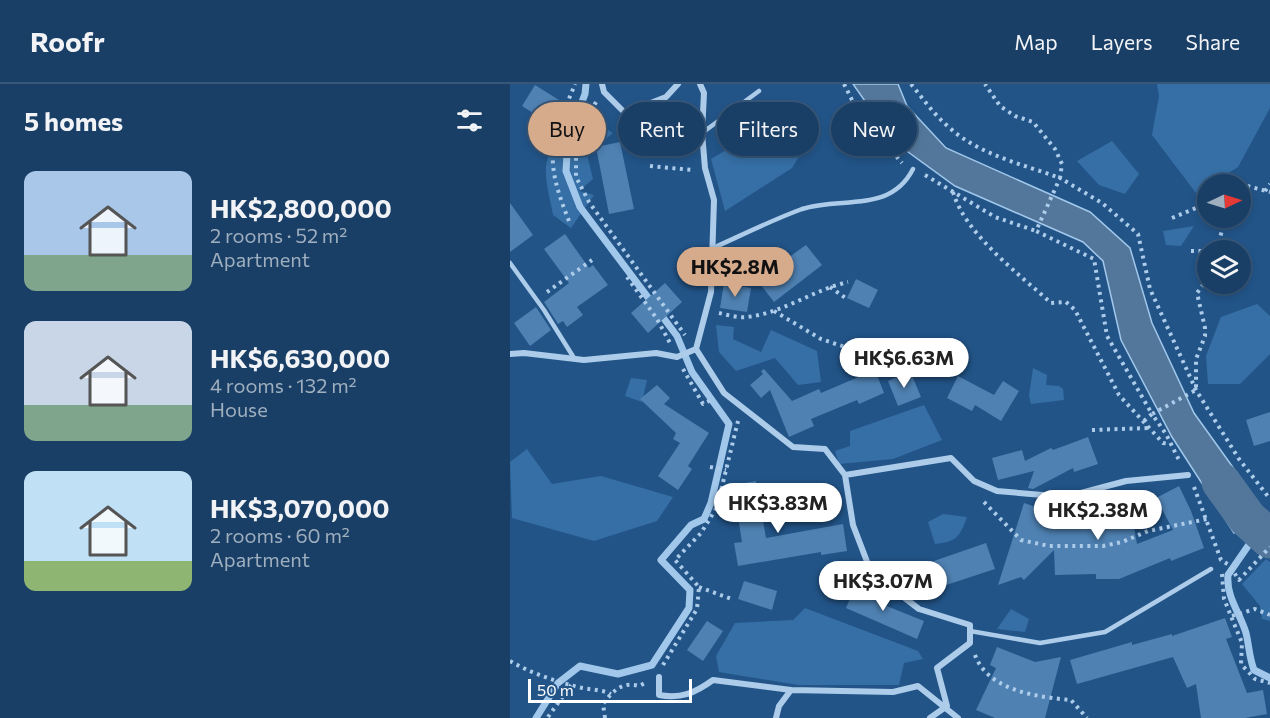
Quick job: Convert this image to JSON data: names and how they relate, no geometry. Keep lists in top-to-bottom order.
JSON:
{
  "scale_bar": "50 m",
  "north": "right",
  "page": {
    "header": "Roofr",
    "nav": ["Map", "Layers", "Share"],
    "heading": "5 homes",
    "chip": [
      "Buy",
      "Rent",
      "Filters",
      "New"
    ],
    "list": [
      {
        "name": "HK$2,800,000",
        "note": "2 rooms · 52 m² · Apartment"
      },
      {
        "name": "HK$6,630,000",
        "note": "4 rooms · 132 m² · House"
      },
      {
        "name": "HK$3,070,000",
        "note": "2 rooms · 60 m² · Apartment"
      }
    ],
    "price": [
      "HK$2.8M",
      "HK$6.63M",
      "HK$3.83M",
      "HK$2.38M",
      "HK$3.07M"
    ],
    "scale": "50 m"
  }
}
